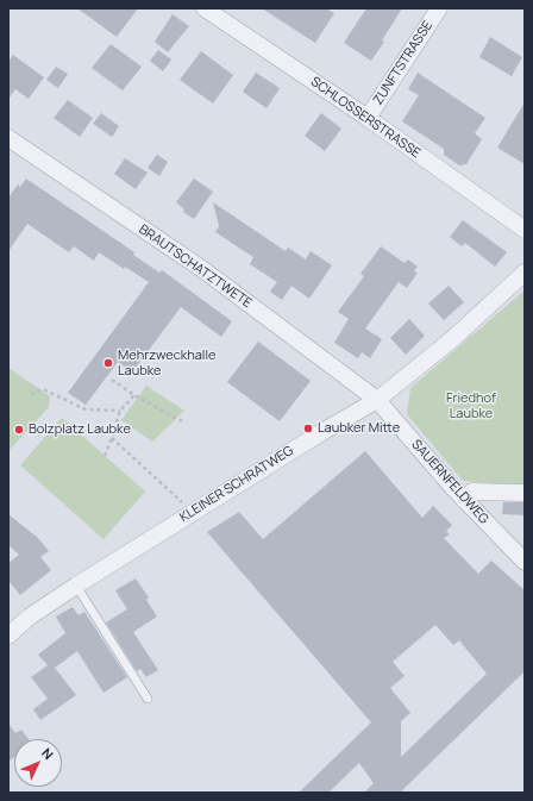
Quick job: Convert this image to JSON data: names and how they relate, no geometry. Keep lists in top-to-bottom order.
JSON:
{
  "streets": {
    "street": [
      "ZUNFTSTRASSE",
      "SCHLOSSERSTRASSE",
      "BRAUTSCHATZTWETE",
      "SAUERNFELDWEG",
      "KLEINER SCHRATWEG"
    ]
  },
  "crossings": [
    ["ZUNFTSTRASSE", "SCHLOSSERSTRASSE"],
    ["BRAUTSCHATZTWETE", "SAUERNFELDWEG"],
    ["BRAUTSCHATZTWETE", "KLEINER SCHRATWEG"],
    ["SAUERNFELDWEG", "KLEINER SCHRATWEG"]
  ],
  "parks": ["Friedhof Laubke"],
  "places": ["Mehrzweckhalle Laubke", "Laubker Mitte", "Bolzplatz Laubke"],
  "north": "top right"
}
